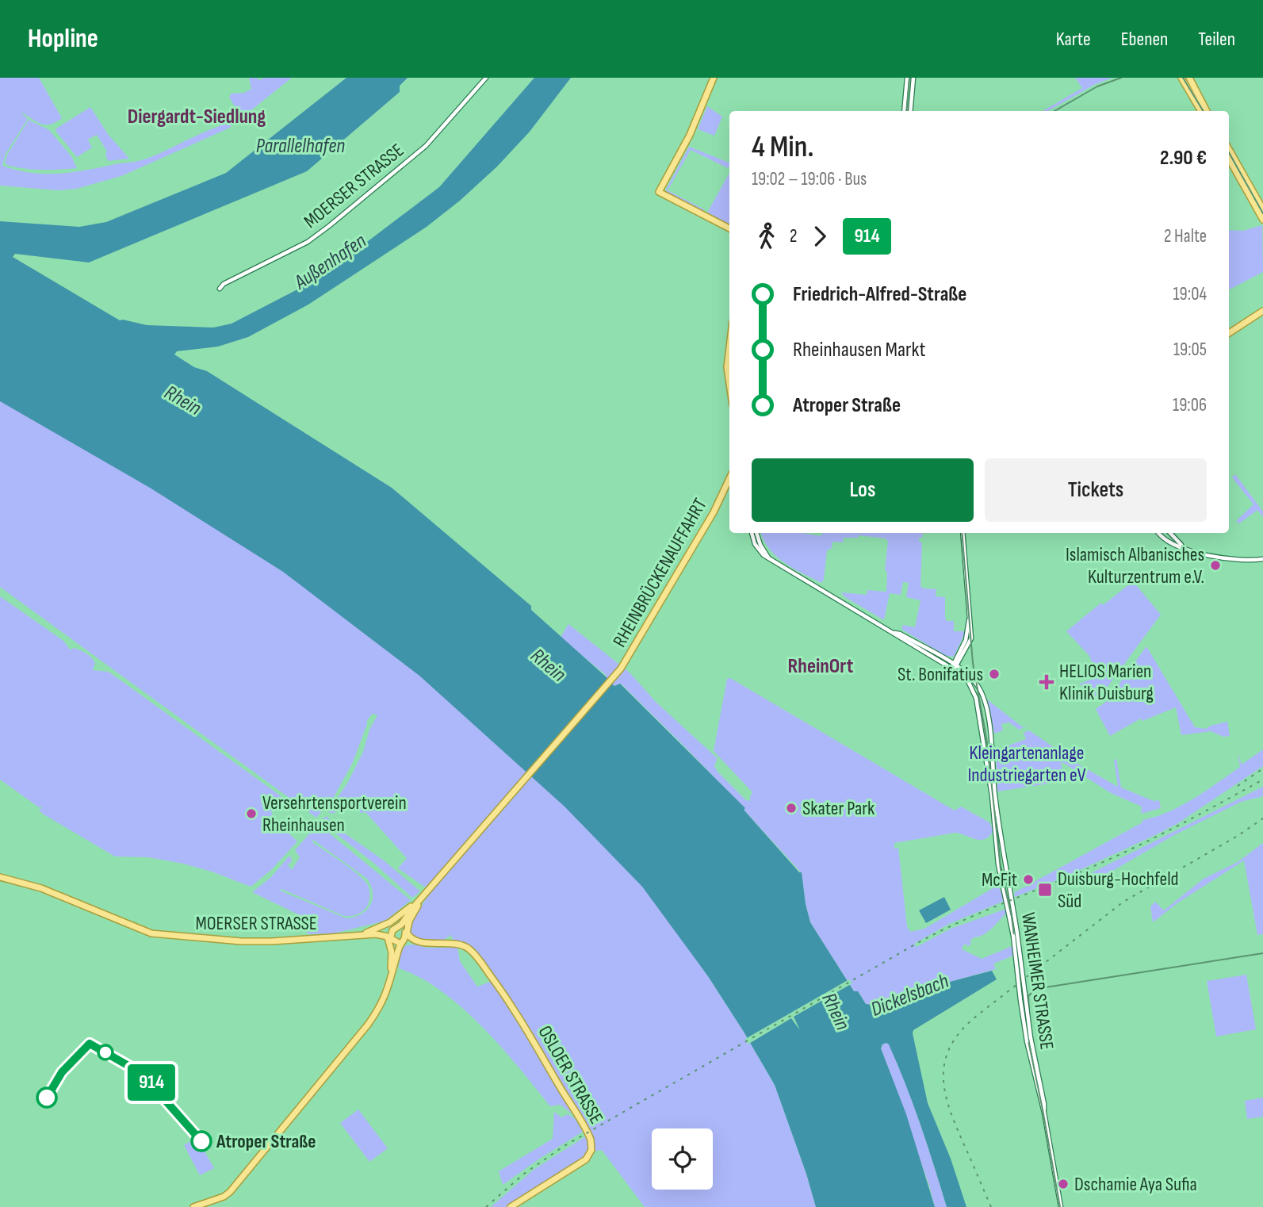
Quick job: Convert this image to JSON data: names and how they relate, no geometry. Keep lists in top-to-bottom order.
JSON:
{
  "streets": {
    "main road": ["MOERSER STRASSE", "RHEINBRÜCKENAUFFAHRT", "OSLOER STRASSE"],
    "street": ["WANHEIMER STRASSE"]
  },
  "crossings": [
    ["MOERSER STRASSE", "RHEINBRÜCKENAUFFAHRT"],
    ["MOERSER STRASSE", "OSLOER STRASSE"]
  ],
  "districts": ["Diergardt-Siedlung", "RheinOrt"],
  "water": [
    "Parallelhafen",
    "Außenhafen",
    "Rhein",
    "Dickelsbach"
  ],
  "parks": ["Kleingartenanlage Industriegarten eV"],
  "places": {
    "other": [
      "Islamisch Albanisches Kulturzentrum e.V.",
      "St. Bonifatius",
      "Skater Park",
      "Versehrtensportverein Rheinhausen",
      "McFit",
      "Atroper Straße",
      "Dschamie Aya Sufia"
    ],
    "health": ["HELIOS Marien Klinik Duisburg"],
    "transit": ["Duisburg-Hochfeld Süd"]
  },
  "lines": ["bus line 914"],
  "page": {
    "header": "Hopline",
    "nav": ["Karte", "Ebenen", "Teilen"],
    "on_map": "914",
    "heading": ["4 Min.", "19:02 – 19:06 · Bus", "2.90 €"],
    "legs": ["2", "914", "2 Halte"],
    "list": [
      {
        "name": "Friedrich-Alfred-Straße",
        "value": "19:04"
      },
      {
        "name": "Rheinhausen Markt",
        "value": "19:05"
      },
      {
        "name": "Atroper Straße",
        "value": "19:06"
      }
    ],
    "buttons": ["Los", "Tickets"]
  }
}
